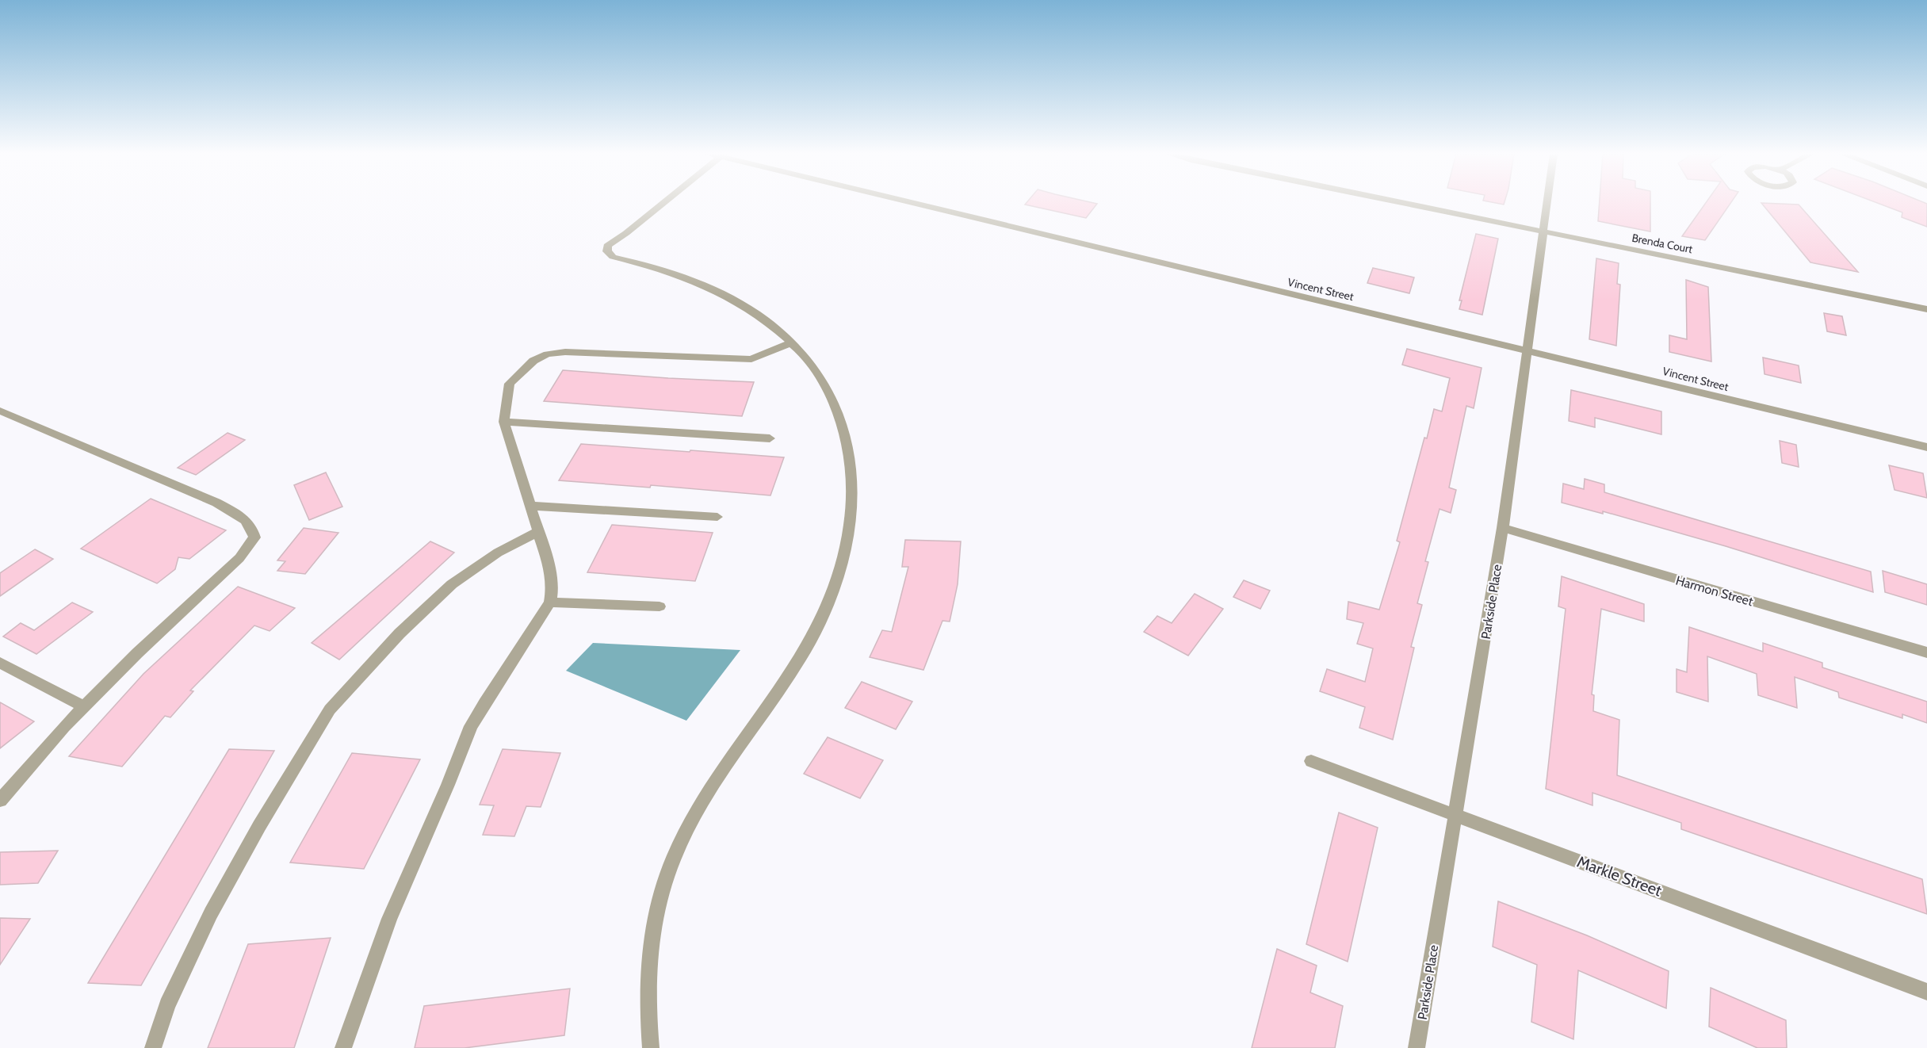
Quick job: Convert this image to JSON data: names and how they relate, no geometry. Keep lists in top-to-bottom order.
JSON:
{
  "streets": {
    "street": [
      "Brenda Court",
      "Vincent Street",
      "Harmon Street",
      "Parkside Place",
      "Markle Street"
    ]
  },
  "crossings": [
    ["Brenda Court", "Parkside Place"],
    ["Vincent Street", "Parkside Place"],
    ["Harmon Street", "Parkside Place"],
    ["Parkside Place", "Markle Street"]
  ]
}
